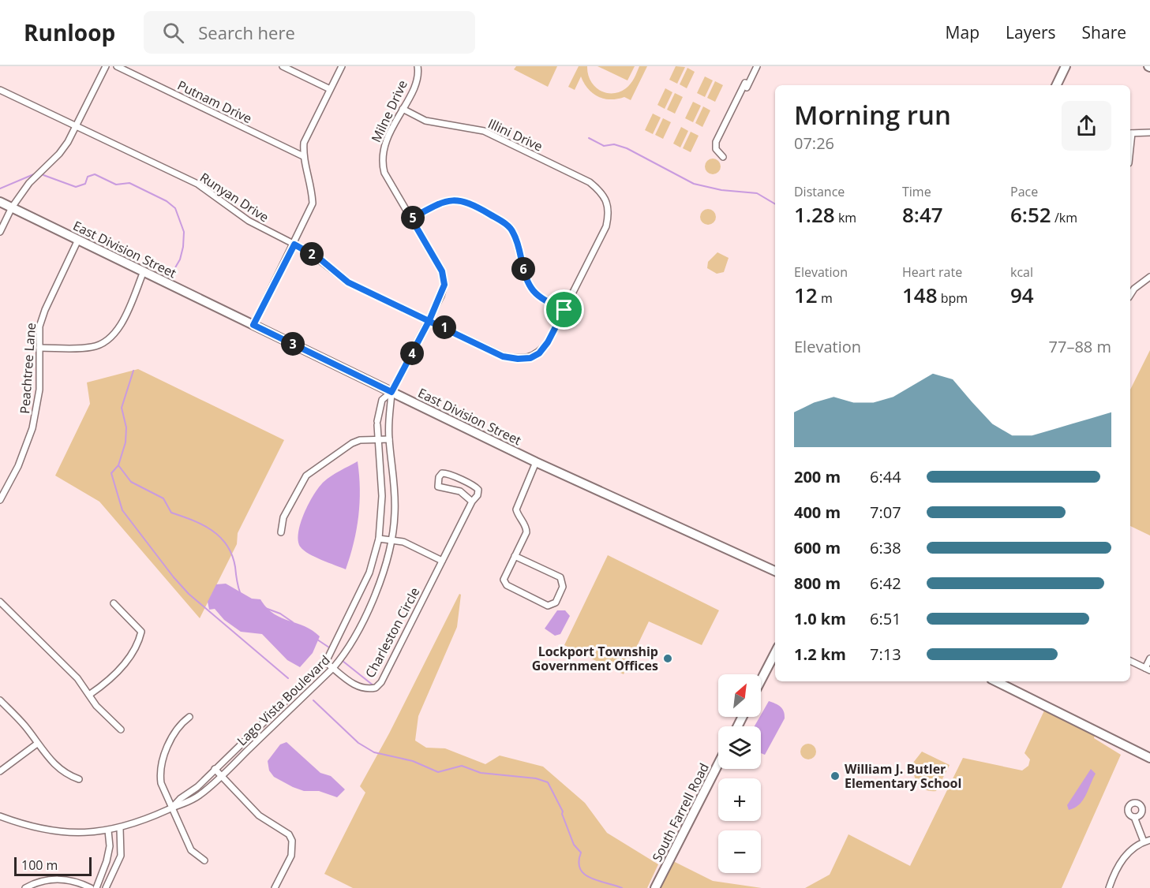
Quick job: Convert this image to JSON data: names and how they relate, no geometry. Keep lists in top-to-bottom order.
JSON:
{
  "streets": {
    "street": [
      "Putnam Drive",
      "Milne Drive",
      "Illini Drive",
      "Runyan Drive",
      "East Division Street",
      "Peachtree Lane",
      "Charleston Circle",
      "Lago Vista Boulevard",
      "South Farrell Road"
    ]
  },
  "crossings": [
    ["Milne Drive", "Illini Drive"],
    ["Milne Drive", "Runyan Drive"],
    ["Milne Drive", "East Division Street"],
    ["Milne Drive", "Lago Vista Boulevard"],
    ["Illini Drive", "Runyan Drive"],
    ["East Division Street", "Peachtree Lane"],
    ["East Division Street", "Lago Vista Boulevard"],
    ["Charleston Circle", "Lago Vista Boulevard"]
  ],
  "places": ["Lockport Township Government Offices", "William J. Butler Elementary School"],
  "scale_bar": "100 m",
  "north": "top right",
  "page": {
    "header": "Runloop",
    "search": "Search here",
    "nav": ["Map", "Layers", "Share"],
    "heading": ["Morning run", "07:26"],
    "stats": [
      ["Distance", "1.28 km"],
      ["Time", "8:47"],
      ["Pace", "6:52 /km"],
      ["Elevation", "12 m"],
      ["Heart rate", "148 bpm"],
      ["kcal", "94"]
    ],
    "pins": [
      "5",
      "2",
      "6",
      "1",
      "3",
      "4"
    ],
    "chart": ["Elevation", "77–88 m"],
    "list": [
      {
        "name": "200 m",
        "note": "6:44"
      },
      {
        "name": "400 m",
        "note": "7:07"
      },
      {
        "name": "600 m",
        "note": "6:38"
      },
      {
        "name": "800 m",
        "note": "6:42"
      },
      {
        "name": "1.0 km",
        "note": "6:51"
      },
      {
        "name": "1.2 km",
        "note": "7:13"
      }
    ],
    "map_buttons": ["+", "−"],
    "scale": "100 m"
  }
}
